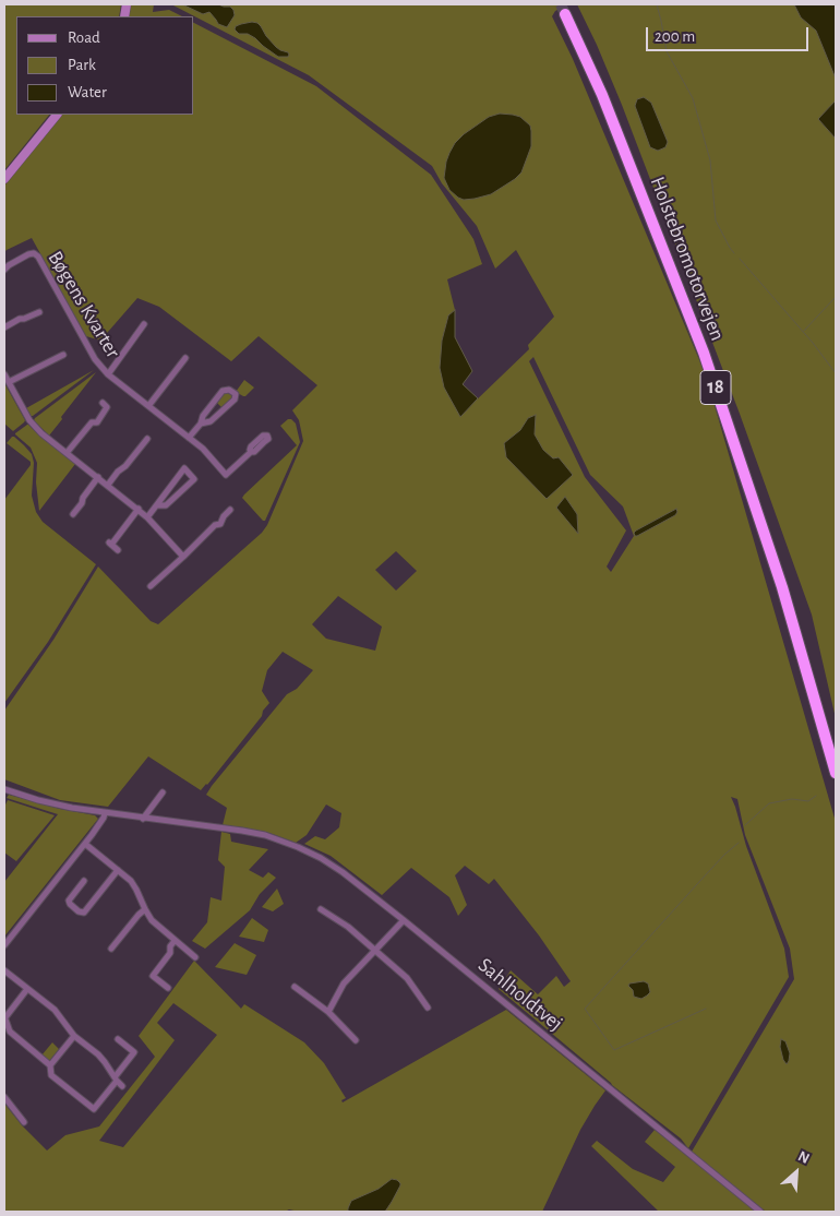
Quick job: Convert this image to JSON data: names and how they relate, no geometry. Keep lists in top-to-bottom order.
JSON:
{
  "streets": {
    "highway": ["Holstebromotorvejen", "18"],
    "street": ["Bøgens Kvarter", "Sahlholdtvej"]
  },
  "legend": ["Road", "Park", "Water"],
  "scale_bar": "200 m",
  "north": "top right"
}
